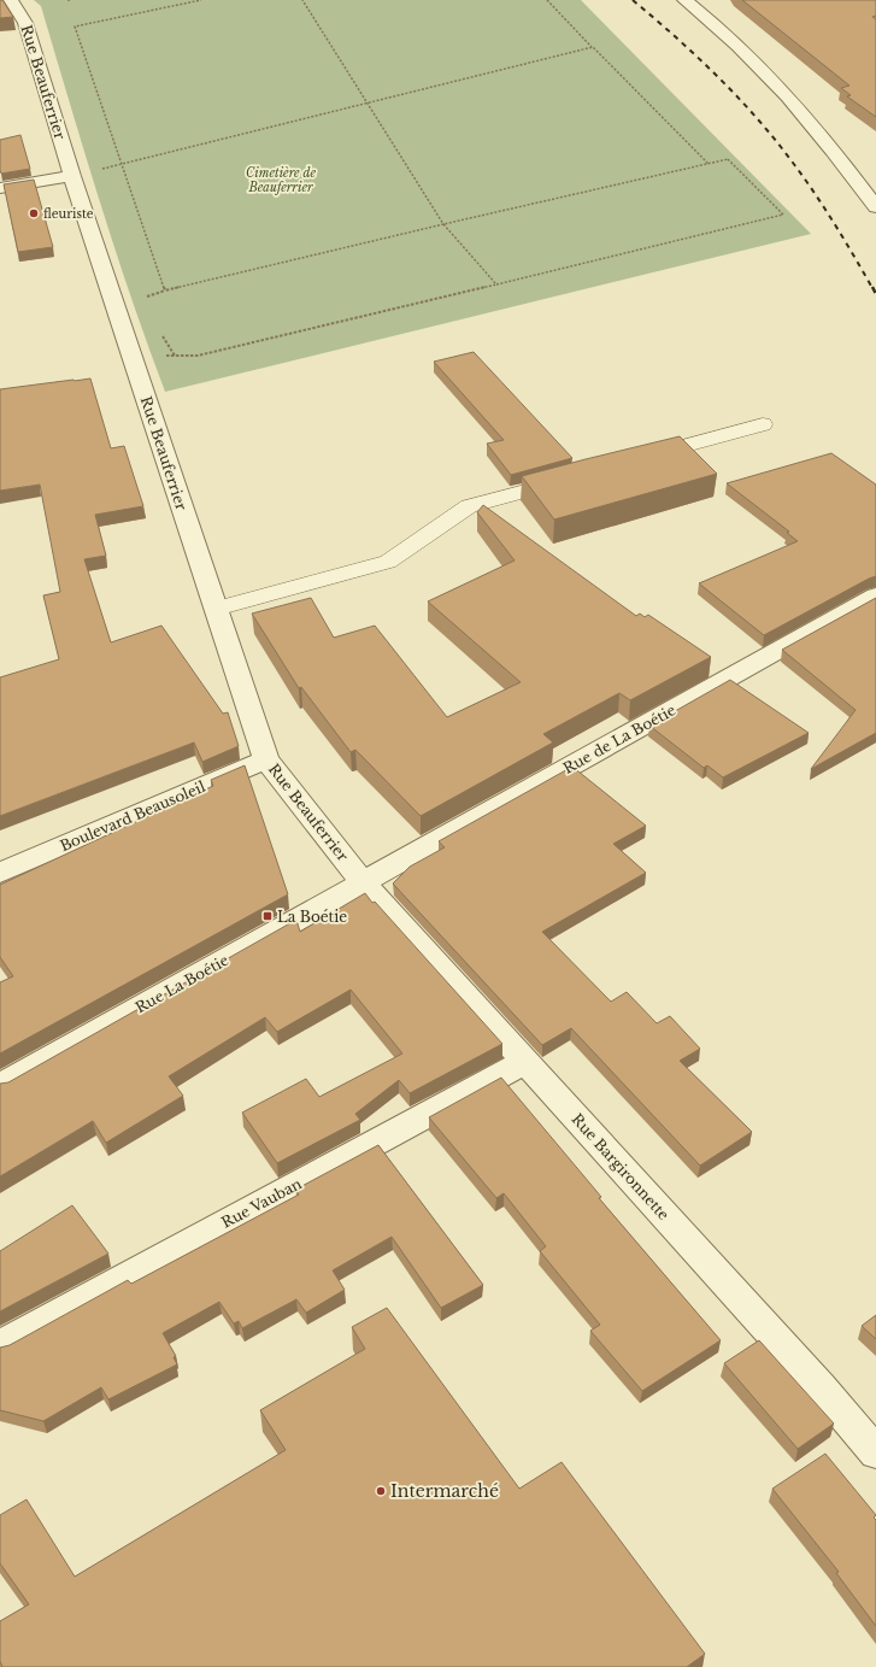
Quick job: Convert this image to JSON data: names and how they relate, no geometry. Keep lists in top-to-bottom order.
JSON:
{
  "streets": {
    "street": [
      "Rue Beauferrier",
      "Rue de La Boétie",
      "Boulevard Beausoleil",
      "Rue La Boétie",
      "Rue Bargironnette",
      "Rue Vauban"
    ]
  },
  "crossings": [
    ["Rue Beauferrier", "Rue de La Boétie"],
    ["Rue Beauferrier", "Boulevard Beausoleil"],
    ["Rue Beauferrier", "Rue La Boétie"],
    ["Rue Beauferrier", "Rue Bargironnette"],
    ["Rue de La Boétie", "Rue La Boétie"],
    ["Rue de La Boétie", "Rue Bargironnette"],
    ["Rue La Boétie", "Rue Bargironnette"],
    ["Rue Bargironnette", "Rue Vauban"]
  ],
  "parks": ["Cimetière de Beauferrier"],
  "places": {
    "other": ["fleuriste", "Intermarché"],
    "transit": ["La Boétie"]
  }
}
